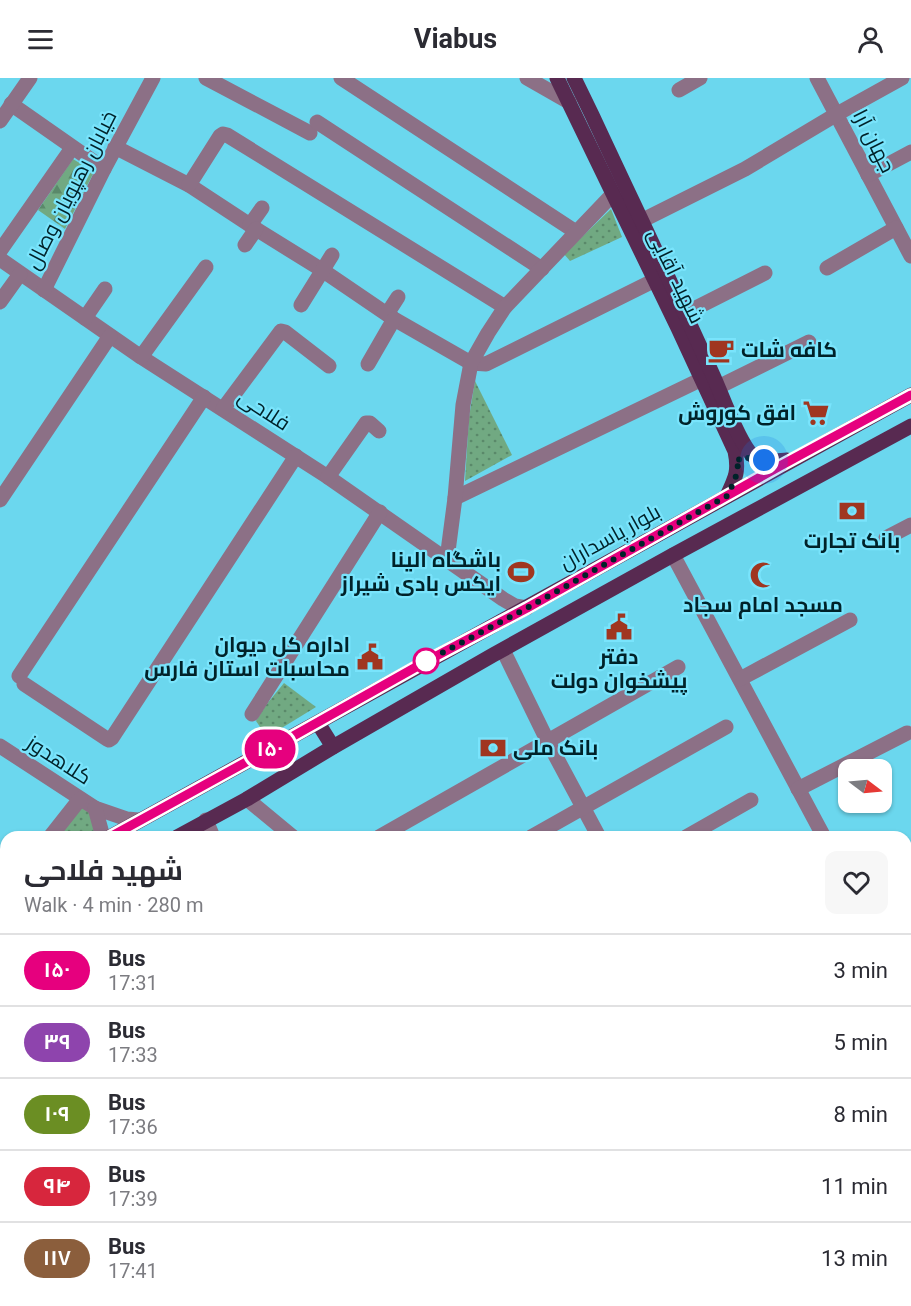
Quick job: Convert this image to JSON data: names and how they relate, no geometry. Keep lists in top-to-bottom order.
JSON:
{
  "streets": {
    "main road": ["شهید آقایی", "بلوار پاسداران"],
    "street": [
      "جهان آرا",
      "خیابان رهپویان وصال",
      "فلاحی",
      "کلاهدوز"
    ]
  },
  "crossings": [
    ["خیابان رهپویان وصال", "فلاحی"],
    ["فلاحی", "بلوار پاسداران"],
    ["بلوار پاسداران", "کلاهدوز"]
  ],
  "places": {
    "cafe": ["کافه شات"],
    "supermarket": ["افق کوروش"],
    "bank": ["بانک تجارت", "بانک ملی"],
    "sports": ["باشگاه الینا ایکس بادی شیراز"],
    "mosque": ["مسجد امام سجاد"],
    "public building": ["دفتر پیشخوان دولت", "اداره کل دیوان محاسبات استان فارس"]
  },
  "lines": ["bus line ۱۵۰"],
  "north": "right",
  "page": {
    "header": "Viabus",
    "on_map": "۱۵۰",
    "heading": ["شهید فلاحی", "Walk · 4 min · 280 m"],
    "list": [
      {
        "mark": "۱۵۰",
        "name": "Bus",
        "note": "17:31",
        "value": "3 min"
      },
      {
        "mark": "۳۹",
        "name": "Bus",
        "note": "17:33",
        "value": "5 min"
      },
      {
        "mark": "۱۰۹",
        "name": "Bus",
        "note": "17:36",
        "value": "8 min"
      },
      {
        "mark": "۹۴",
        "name": "Bus",
        "note": "17:39",
        "value": "11 min"
      },
      {
        "mark": "۱۱۷",
        "name": "Bus",
        "note": "17:41",
        "value": "13 min"
      }
    ]
  }
}
